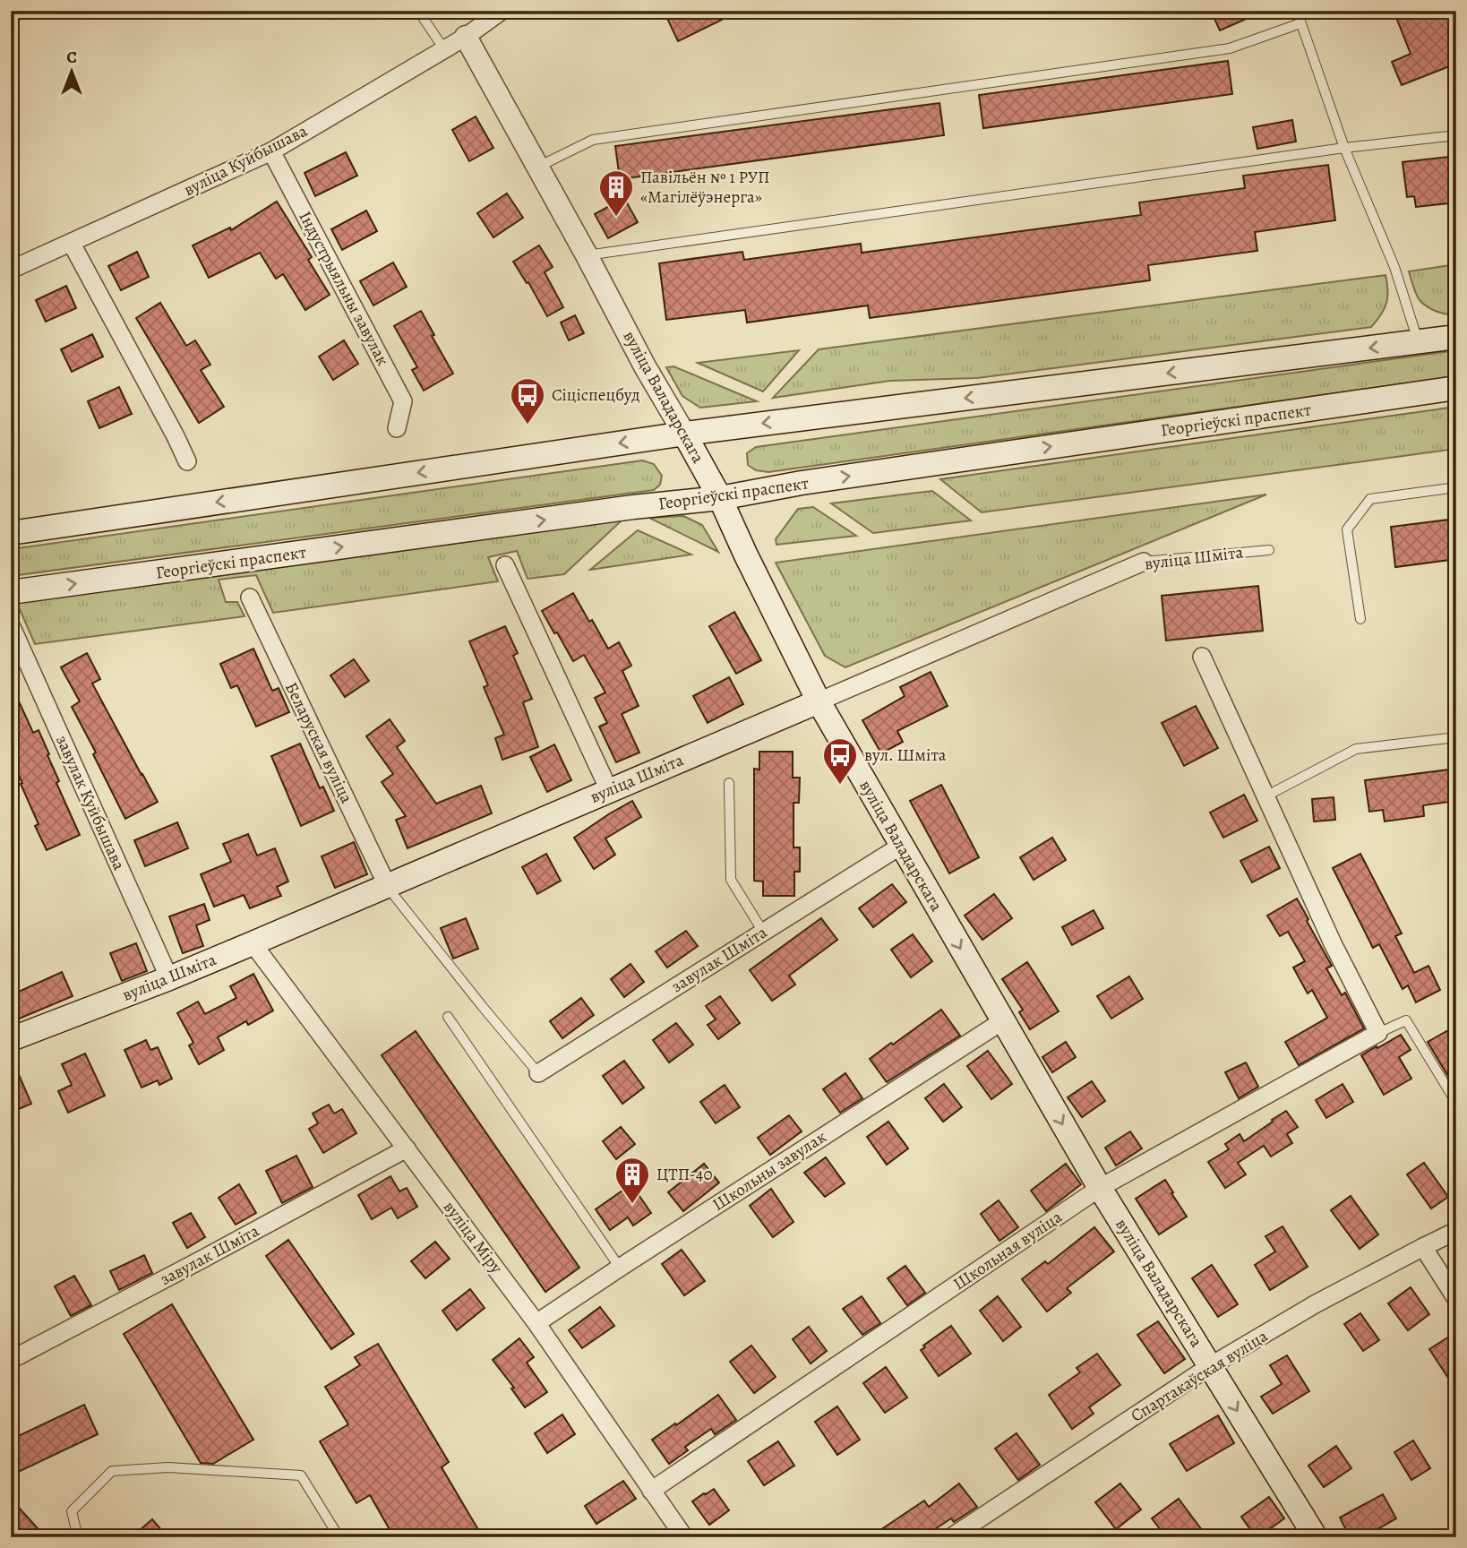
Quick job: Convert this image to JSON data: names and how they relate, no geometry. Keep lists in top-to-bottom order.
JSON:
{
  "streets": {
    "main road": ["вуліца Валадарскага", "Георгіеўскі праспект", "вуліца Шміта"],
    "street": [
      "вуліца Куйбышава",
      "Індустрыяльны завулак",
      "Беларуская вуліца",
      "завулак Куйбышава",
      "завулак Шміта",
      "Школьны завулак",
      "вуліца Міру",
      "Школьная вуліца",
      "Спартакаўская вуліца"
    ]
  },
  "crossings": [
    ["вуліца Куйбышава", "Індустрыяльны завулак"],
    ["вуліца Куйбышава", "вуліца Валадарскага"],
    ["вуліца Валадарскага", "Георгіеўскі праспект"],
    ["вуліца Валадарскага", "вуліца Шміта"],
    ["вуліца Валадарскага", "завулак Шміта"],
    ["вуліца Валадарскага", "Школьны завулак"],
    ["вуліца Валадарскага", "Школьная вуліца"],
    ["вуліца Валадарскага", "Спартакаўская вуліца"],
    ["вуліца Шміта", "Беларуская вуліца"],
    ["вуліца Шміта", "завулак Куйбышава"],
    ["вуліца Шміта", "вуліца Міру"],
    ["завулак Шміта", "вуліца Міру"],
    ["Школьны завулак", "вуліца Міру"],
    ["вуліца Міру", "Школьная вуліца"]
  ],
  "places": {
    "building": ["Павільён № 1 РУП «Магілёўэнерга»", "ЦТП-40"],
    "bus stop": ["Сіціспецбуд", "вул. Шміта"]
  },
  "north": "top"
}
